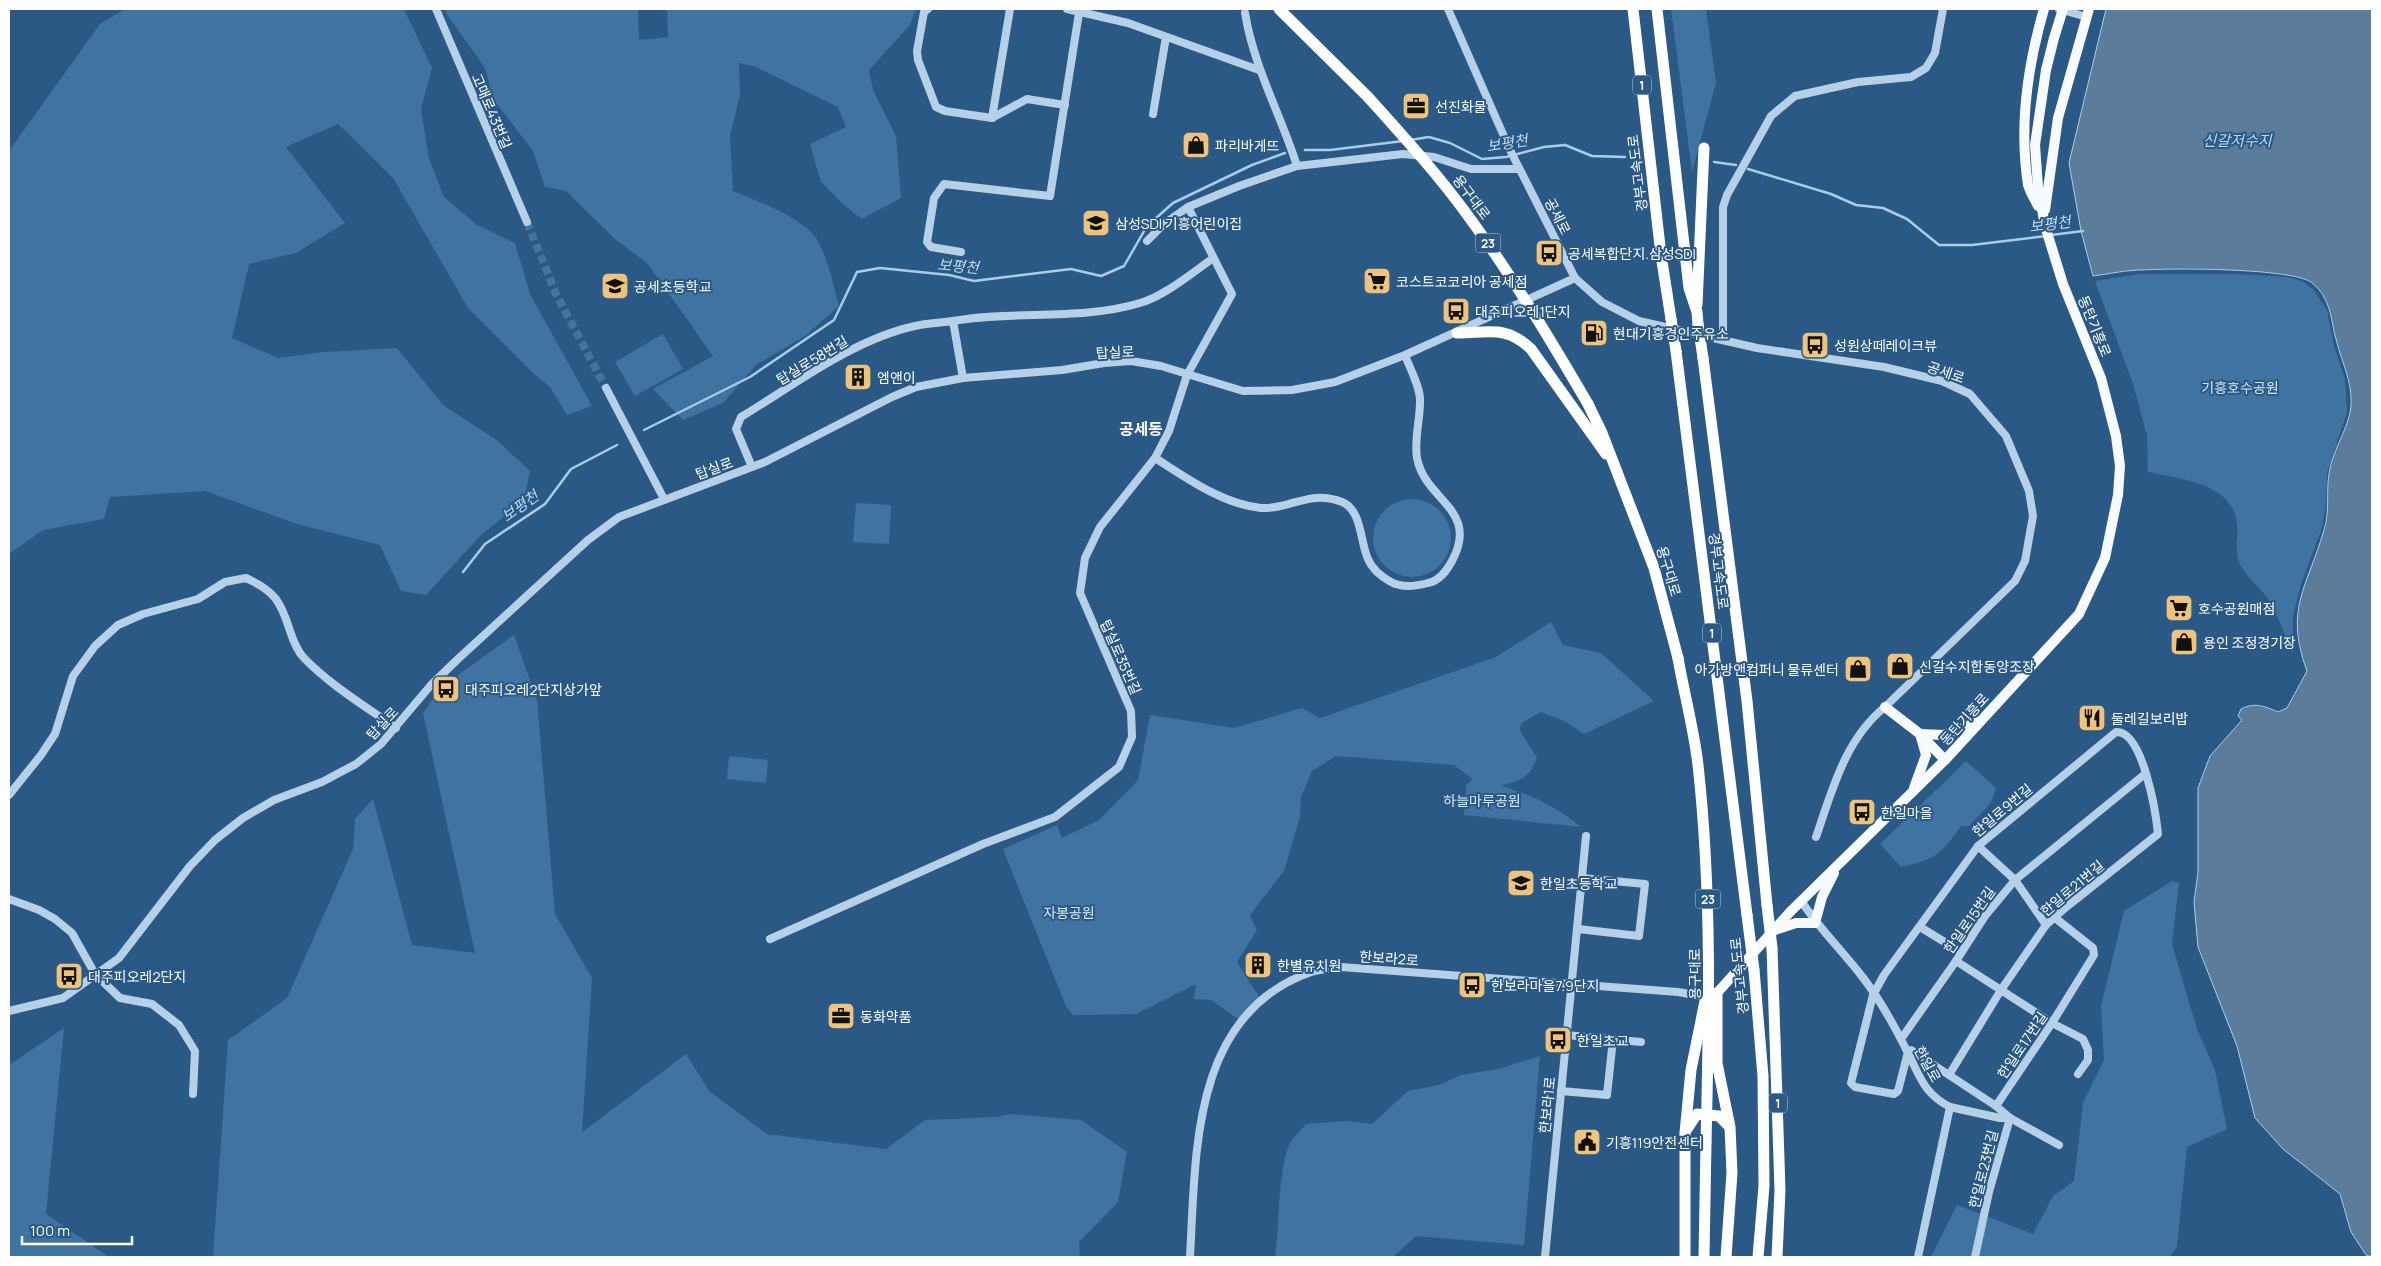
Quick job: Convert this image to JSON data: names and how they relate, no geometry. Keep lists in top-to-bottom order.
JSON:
{
  "streets": {
    "highway": [
      "1",
      "경부고속도로",
      "용구대로",
      "23"
    ],
    "main road": ["동탄기흥로"],
    "street": [
      "고매로43번길",
      "공세로",
      "탑실로",
      "탑실로58번길",
      "탑실로35번길",
      "한일로9번길",
      "한일로21번길",
      "한일로15번길",
      "한보라2로",
      "한일로17번길",
      "한일로",
      "한보라1로",
      "한일로23번길"
    ]
  },
  "crossings": [
    ["공세로", "탑실로"],
    ["동탄기흥로", "한일로"],
    ["탑실로", "탑실로58번길"],
    ["탑실로", "탑실로35번길"],
    ["탑실로58번길", "탑실로35번길"],
    ["한일로9번길", "한일로21번길"],
    ["한일로9번길", "한일로15번길"],
    ["한일로9번길", "한일로"],
    ["한일로21번길", "한일로15번길"],
    ["한일로21번길", "한일로17번길"],
    ["한일로15번길", "한일로"],
    ["한보라2로", "한보라1로"],
    ["한일로", "한일로23번길"]
  ],
  "districts": ["공세동"],
  "water": ["신갈저수지", "보평천"],
  "parks": ["기흥호수공원", "하늘마루공원", "자봉공원"],
  "places": {
    "office": ["선진화물", "동화약품"],
    "shop": [
      "파리바게뜨",
      "용인 조정경기장",
      "신갈수지합동양조장",
      "아가방앤컴퍼니 물류센터"
    ],
    "school or university": ["삼성SDI 기흥어린이집", "공세초등학교", "한일초등학교"],
    "bus stop": [
      "공세복합단지.삼성SDI",
      "대주피오레1단지",
      "성원상떼레이크뷰",
      "대주피오레2단지상가앞",
      "한일마을",
      "대주피오레2단지",
      "한보라마을7.9단지",
      "한일초교"
    ],
    "supermarket": ["코스트코코리아 공세점", "호수공원매점"],
    "fuel station": ["현대기흥경인주유소"],
    "building": ["엠앤이", "한별유치원"],
    "restaurant": ["둘레길보리밥"],
    "public building": ["기흥119안전센터"]
  },
  "scale_bar": "100 m"
}
